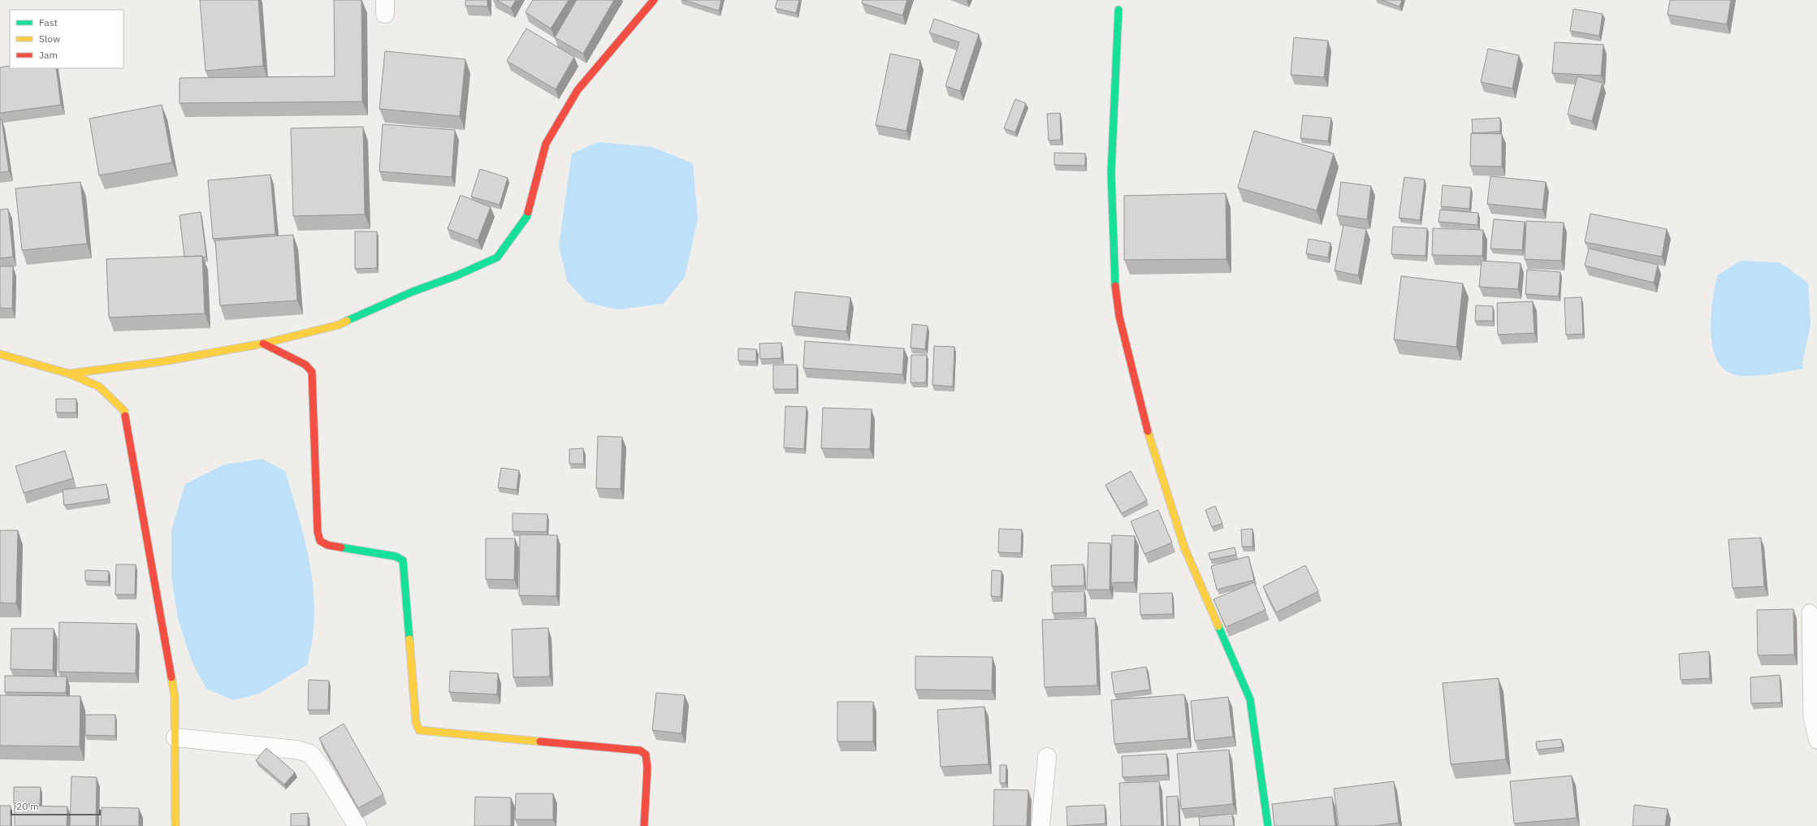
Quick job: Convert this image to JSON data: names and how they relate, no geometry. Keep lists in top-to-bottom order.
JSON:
{
  "legend": ["Fast", "Slow", "Jam"],
  "scale_bar": "20 m"
}
